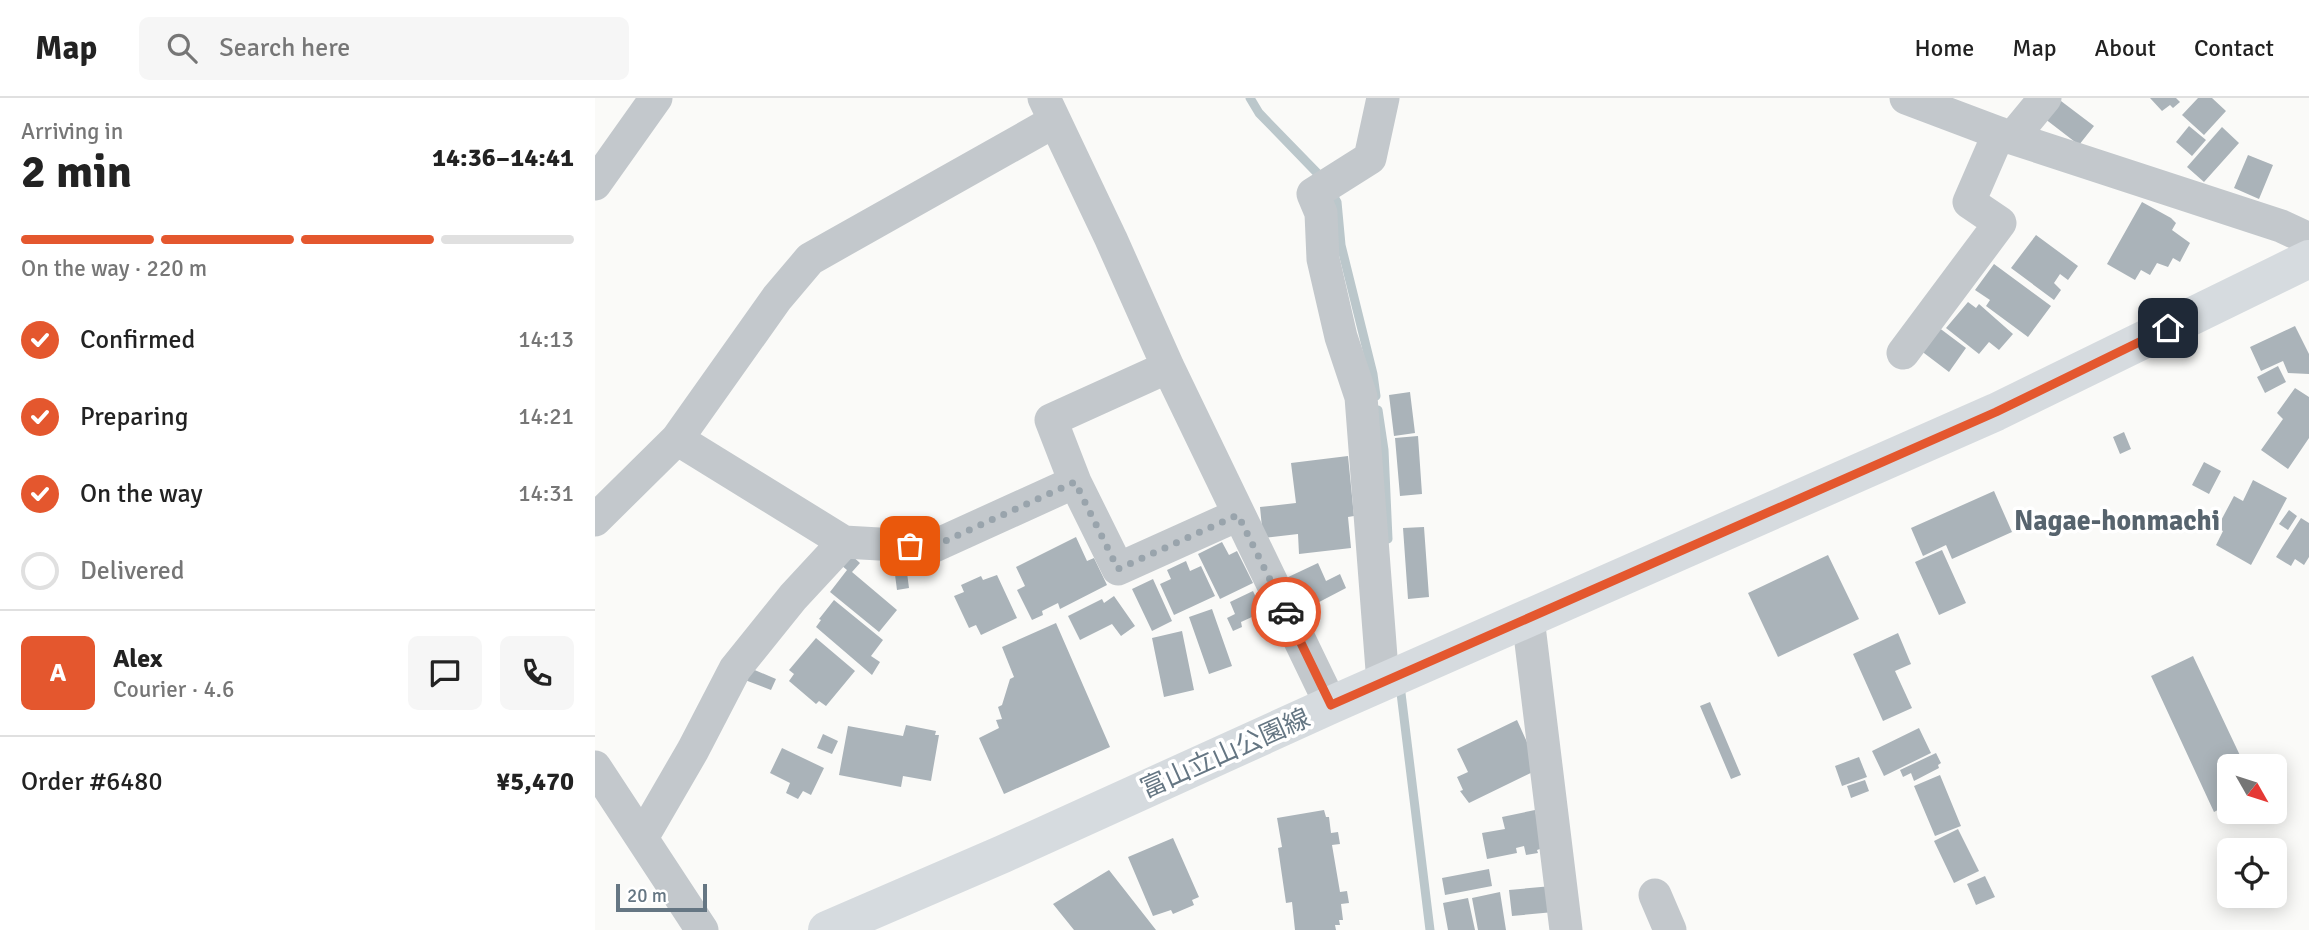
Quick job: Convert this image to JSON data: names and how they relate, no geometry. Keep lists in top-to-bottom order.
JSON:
{
  "streets": {
    "main road": ["富山立山公園線"]
  },
  "districts": ["Nagae-honmachi"],
  "scale_bar": "20 m",
  "north": "bottom right",
  "page": {
    "header": "Map",
    "search": "Search here",
    "nav": [
      "Home",
      "Map",
      "About",
      "Contact"
    ],
    "heading": ["2 min", "Arriving in", "14:36–14:41"],
    "panel": [
      "Alex",
      "Courier · 4.6",
      "Order #6480",
      "¥5,470"
    ],
    "bar": "On the way · 220 m",
    "list": [
      ["Confirmed", "14:13"],
      ["Preparing", "14:21"],
      ["On the way", "14:31"],
      "Delivered"
    ],
    "round": "A",
    "scale": "20 m"
  }
}
